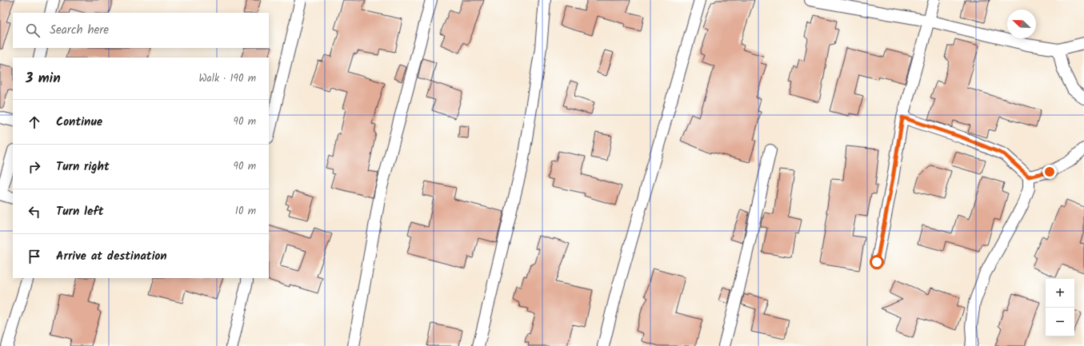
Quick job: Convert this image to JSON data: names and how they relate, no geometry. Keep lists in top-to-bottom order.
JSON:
{
  "north": "top left",
  "page": {
    "search": "Search here",
    "heading": ["3 min", "Walk · 190 m"],
    "list": [
      ["Continue", "90 m"],
      ["Turn right", "90 m"],
      ["Turn left", "10 m"],
      "Arrive at destination"
    ],
    "map_buttons": ["+", "−"]
  }
}
